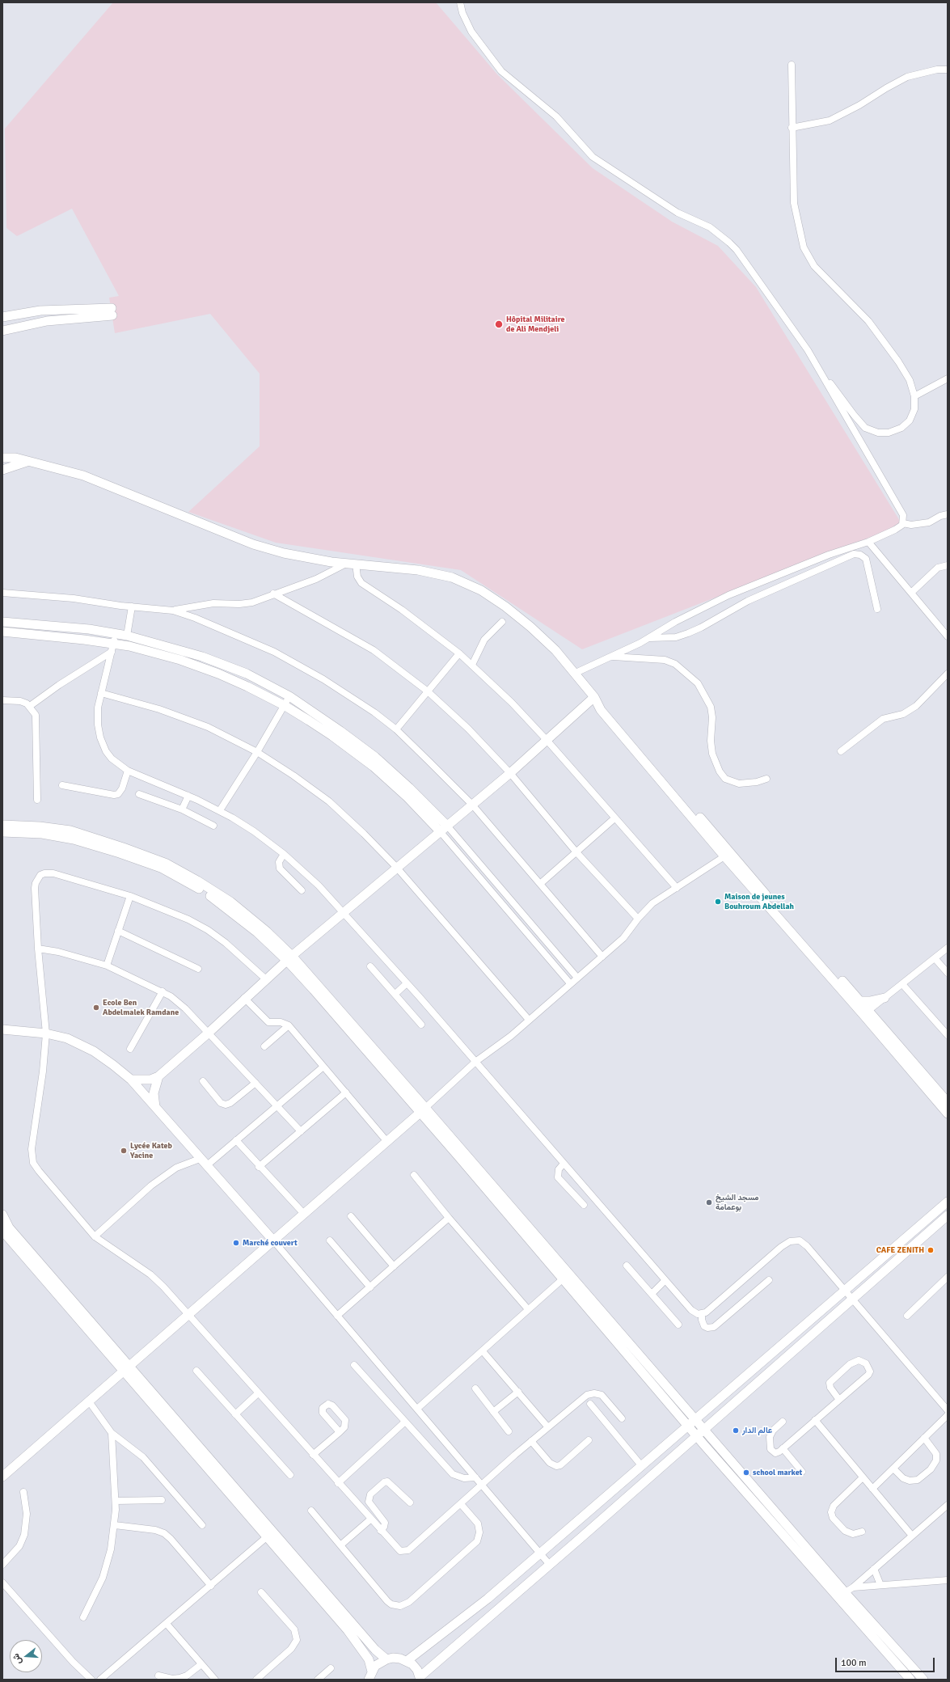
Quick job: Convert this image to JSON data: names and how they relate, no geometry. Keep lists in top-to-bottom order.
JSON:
{
  "places": [
    "Hôpital Militaire de Ali Mendjeli",
    "Maison de jeunes Bouhroum Abdellah",
    "Ecole Ben Abdelmalek Ramdane",
    "Lycée Kateb Yacine",
    "مسجد الشيخ بوعمامة",
    "Marché couvert",
    "CAFE ZENITH",
    "عالم الدار",
    "school market"
  ],
  "scale_bar": "100 m",
  "north": "left"
}
